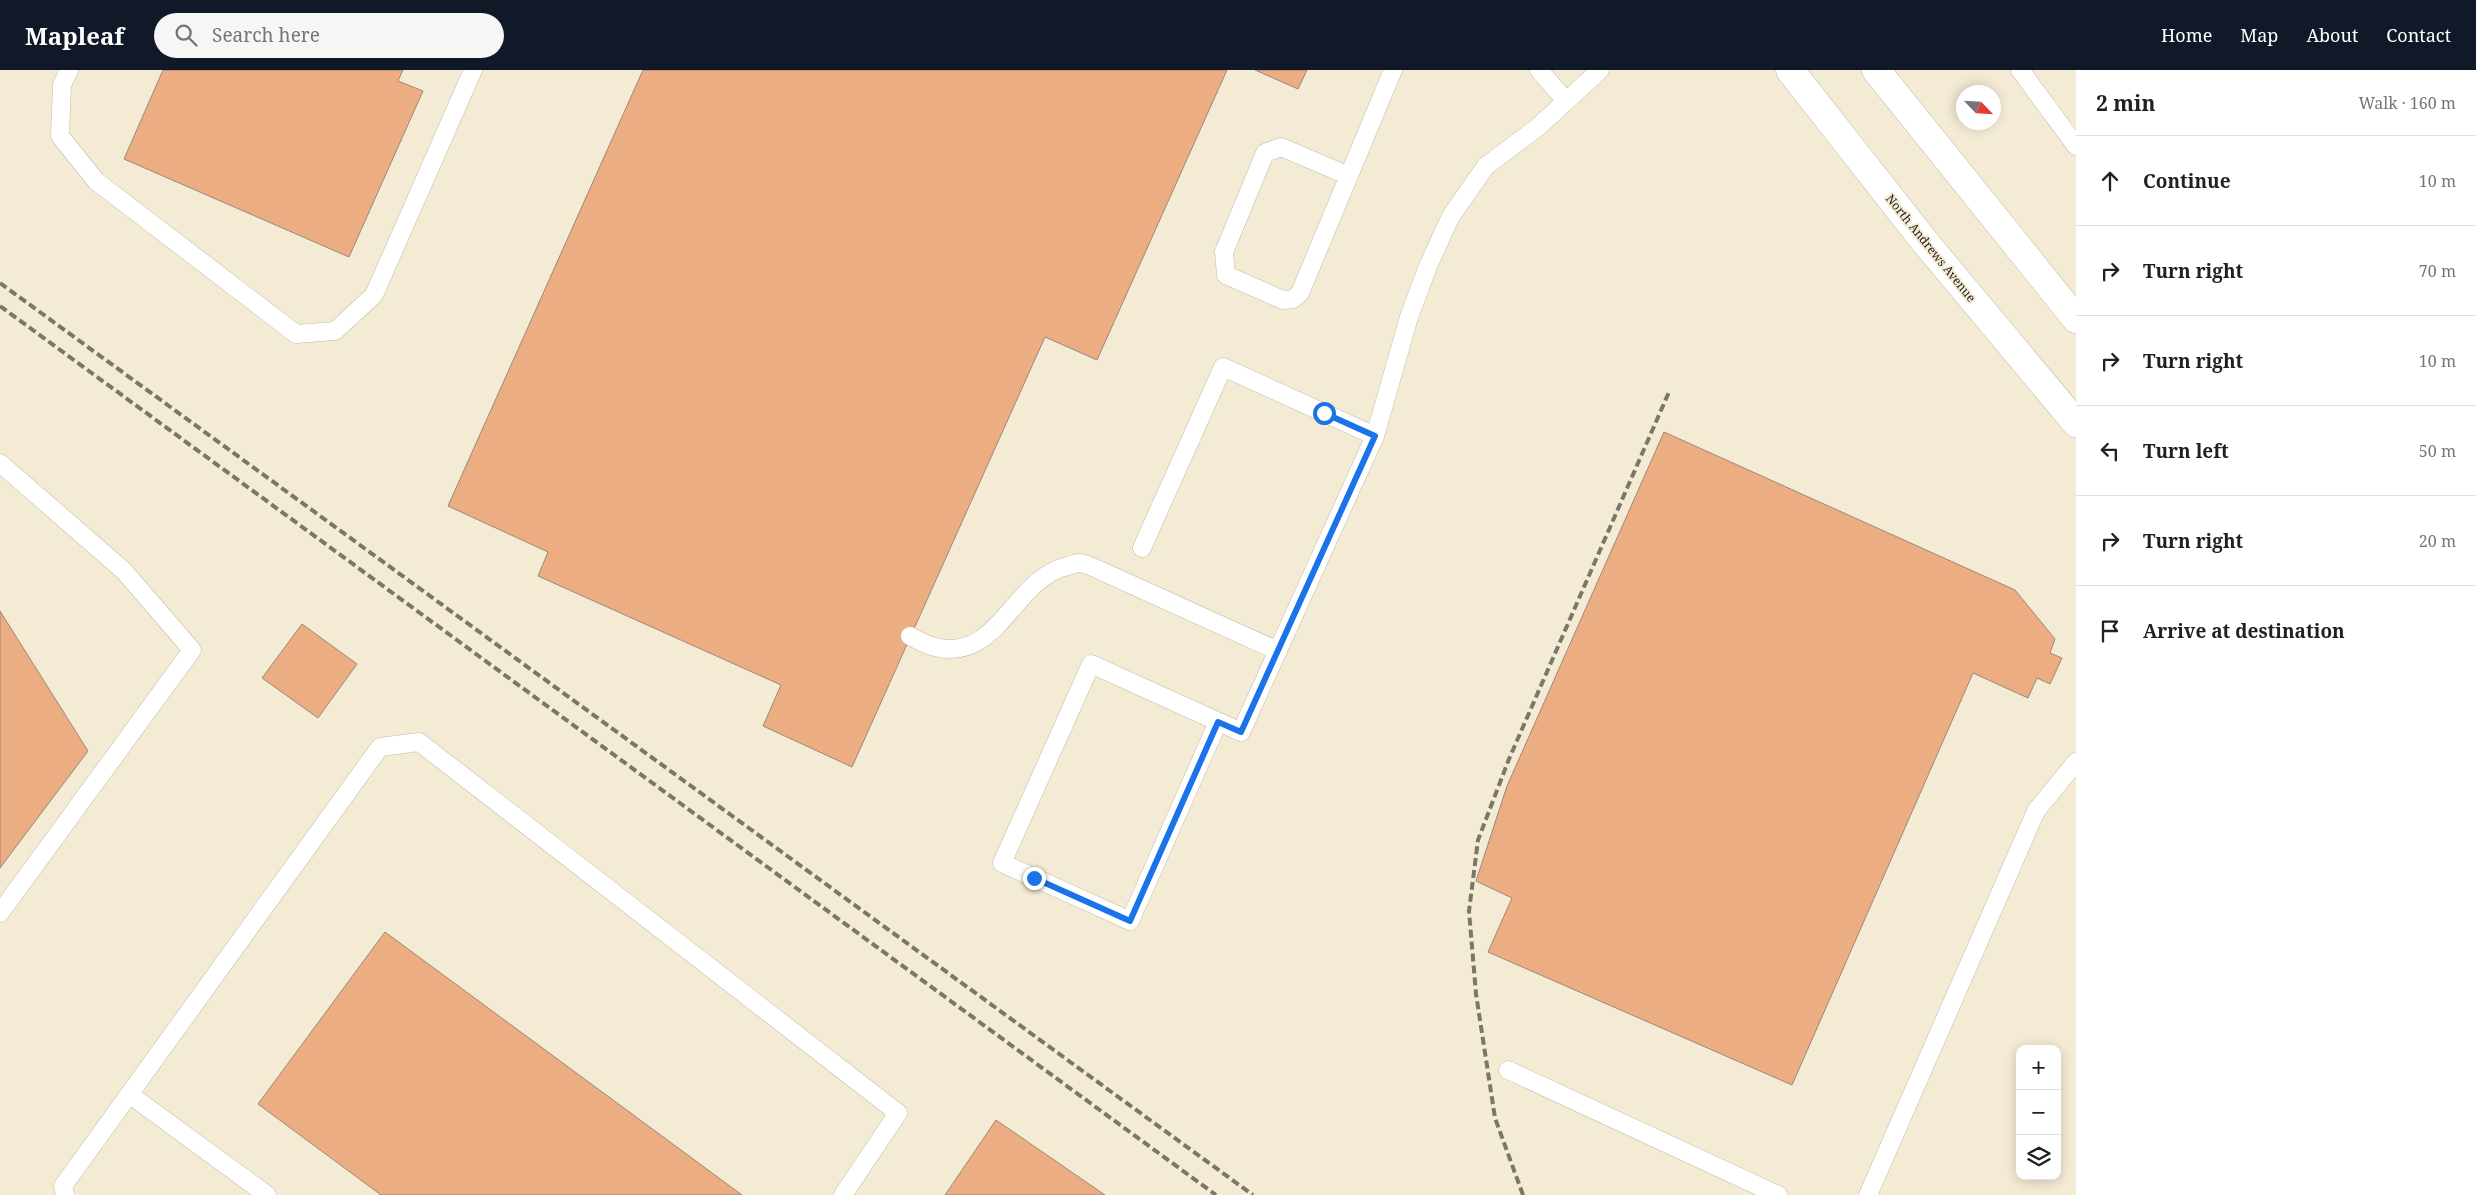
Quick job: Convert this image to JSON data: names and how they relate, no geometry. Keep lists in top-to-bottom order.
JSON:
{
  "streets": {
    "street": ["North Andrews Avenue"]
  },
  "north": "bottom right",
  "page": {
    "header": "Mapleaf",
    "search": "Search here",
    "nav": [
      "Home",
      "Map",
      "About",
      "Contact"
    ],
    "heading": ["2 min", "Walk · 160 m"],
    "list": [
      ["Continue", "10 m"],
      ["Turn right", "70 m"],
      ["Turn right", "10 m"],
      ["Turn left", "50 m"],
      ["Turn right", "20 m"],
      "Arrive at destination"
    ],
    "map_buttons": ["+", "−"]
  }
}
